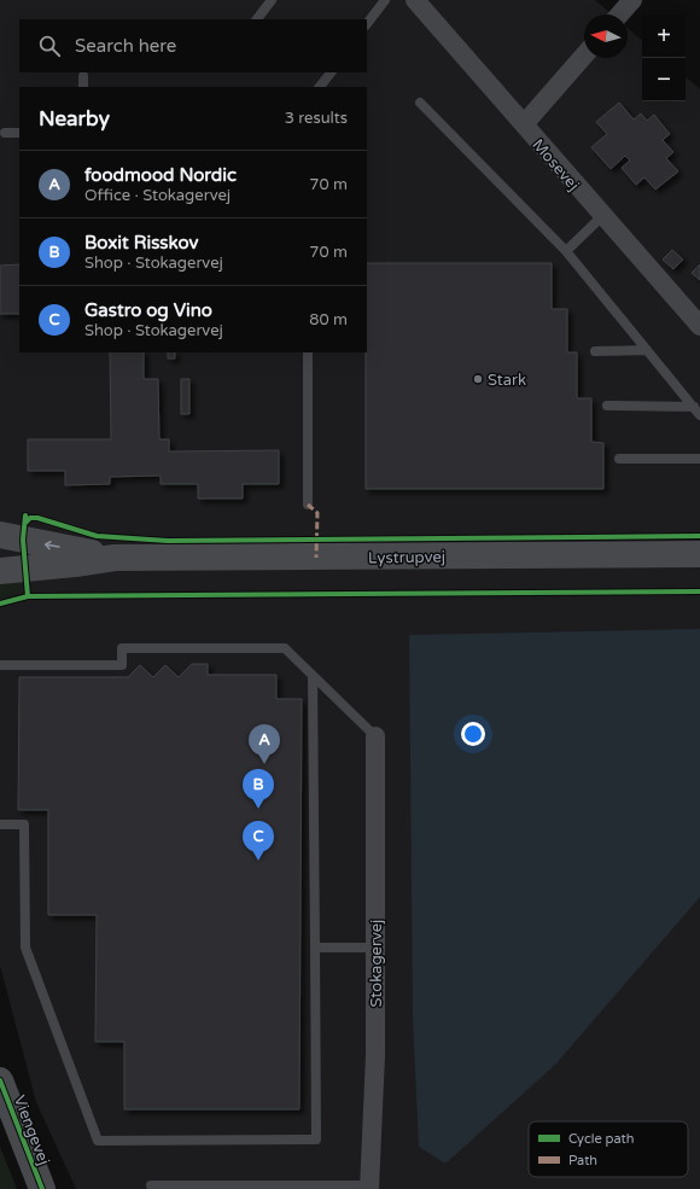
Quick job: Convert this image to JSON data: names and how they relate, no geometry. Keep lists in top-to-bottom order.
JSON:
{
  "streets": {
    "street": [
      "Mosevej",
      "Lystrupvej",
      "Stokagervej",
      "Viengevej"
    ]
  },
  "places": ["Stark"],
  "legend": ["Cycle path", "Path"],
  "north": "left",
  "page": {
    "map_buttons": ["+", "−"],
    "search": "Search here",
    "heading": ["Nearby", "3 results"],
    "list": [
      {
        "mark": "A",
        "name": "foodmood Nordic",
        "note": "Office · Stokagervej",
        "value": "70 m"
      },
      {
        "mark": "B",
        "name": "Boxit Risskov",
        "note": "Shop · Stokagervej",
        "value": "70 m"
      },
      {
        "mark": "C",
        "name": "Gastro og Vino",
        "note": "Shop · Stokagervej",
        "value": "80 m"
      }
    ],
    "pins": ["A", "B", "C"]
  }
}
